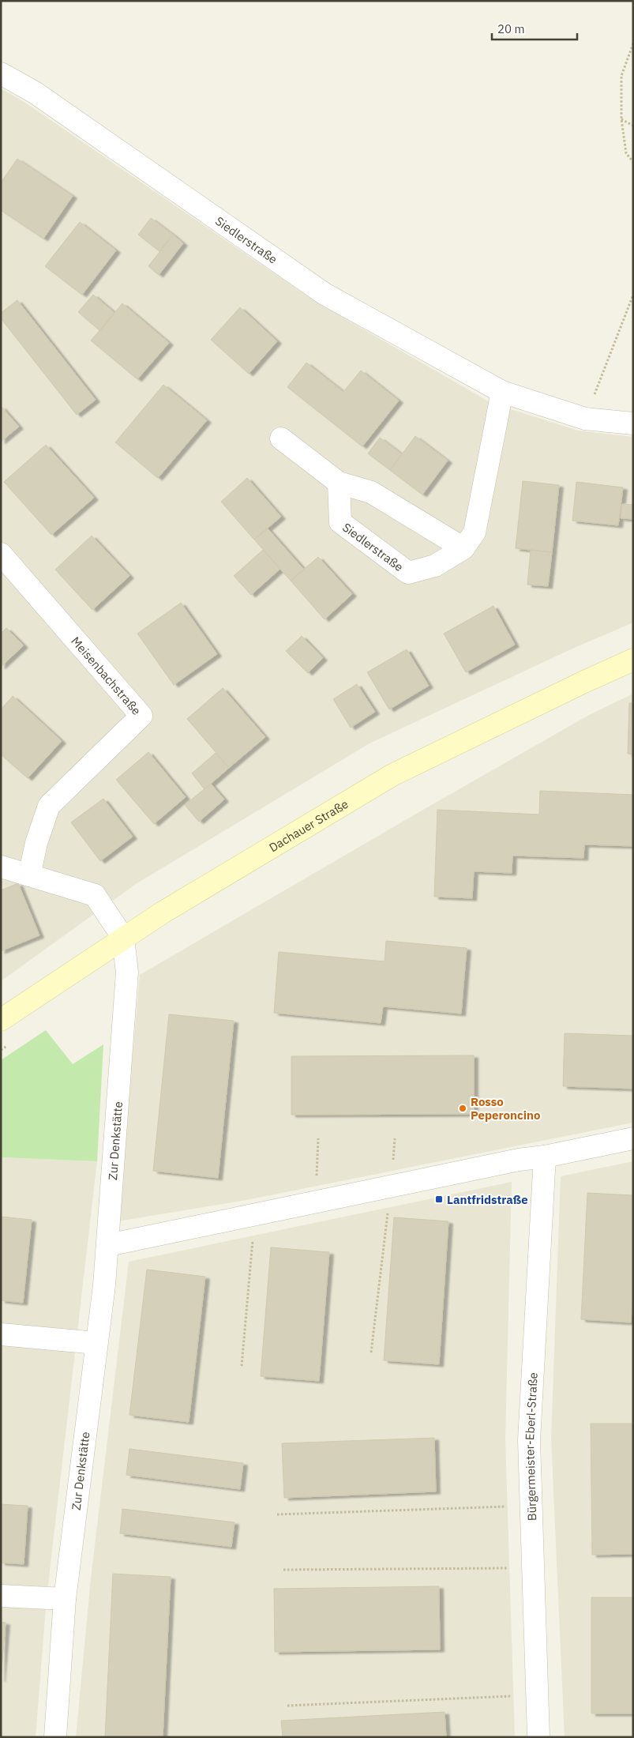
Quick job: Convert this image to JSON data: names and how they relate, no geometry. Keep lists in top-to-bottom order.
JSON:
{
  "streets": {
    "street": [
      "Siedlerstraße",
      "Meisenbachstraße",
      "Dachauer Straße",
      "Zur Denkstätte",
      "Bürgermeister-Eberl-Straße"
    ]
  },
  "crossings": [
    ["Dachauer Straße", "Zur Denkstätte"]
  ],
  "places": {
    "other": ["Rosso Peperoncino"],
    "transit": ["Lantfridstraße"]
  },
  "scale_bar": "20 m"
}
